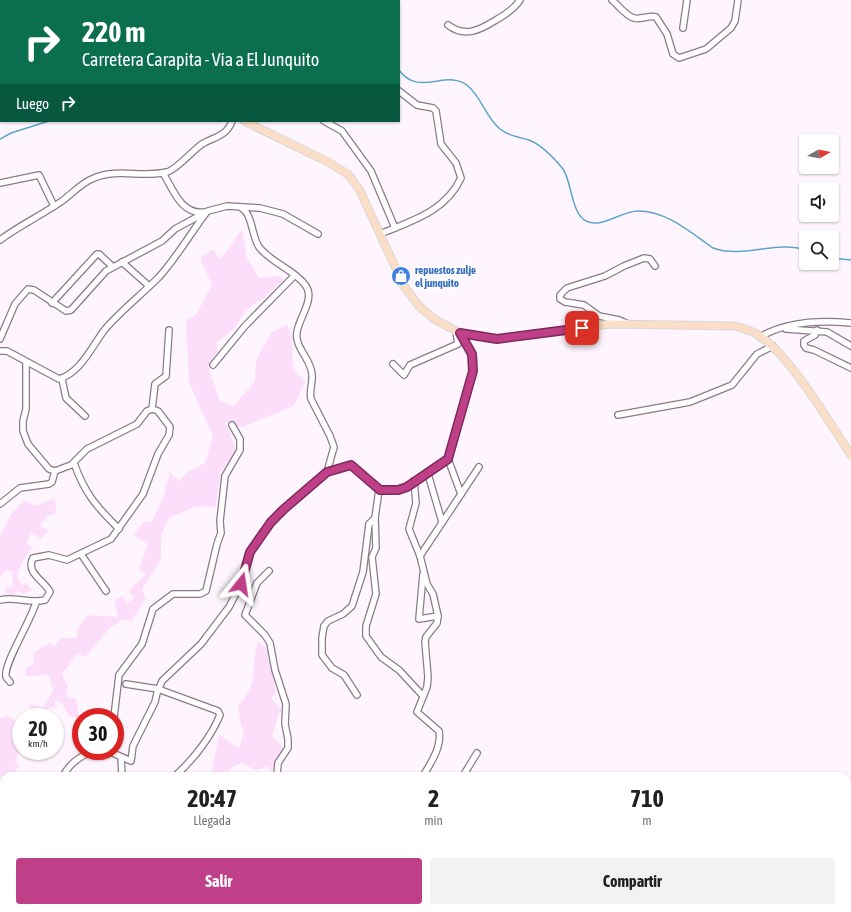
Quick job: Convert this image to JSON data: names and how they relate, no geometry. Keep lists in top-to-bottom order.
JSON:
{
  "places": {
    "shop": ["repuestos zulje el junquito"]
  },
  "north": "right",
  "page": {
    "turn": ["220 m", "Carretera Carapita - Vía a El Junquito"],
    "then": "Luego",
    "speed": "20 km/h",
    "limit": "30",
    "eta": [
      "20:47",
      "Llegada",
      "2",
      "min",
      "710",
      "m"
    ],
    "buttons": ["Salir", "Compartir"]
  }
}
